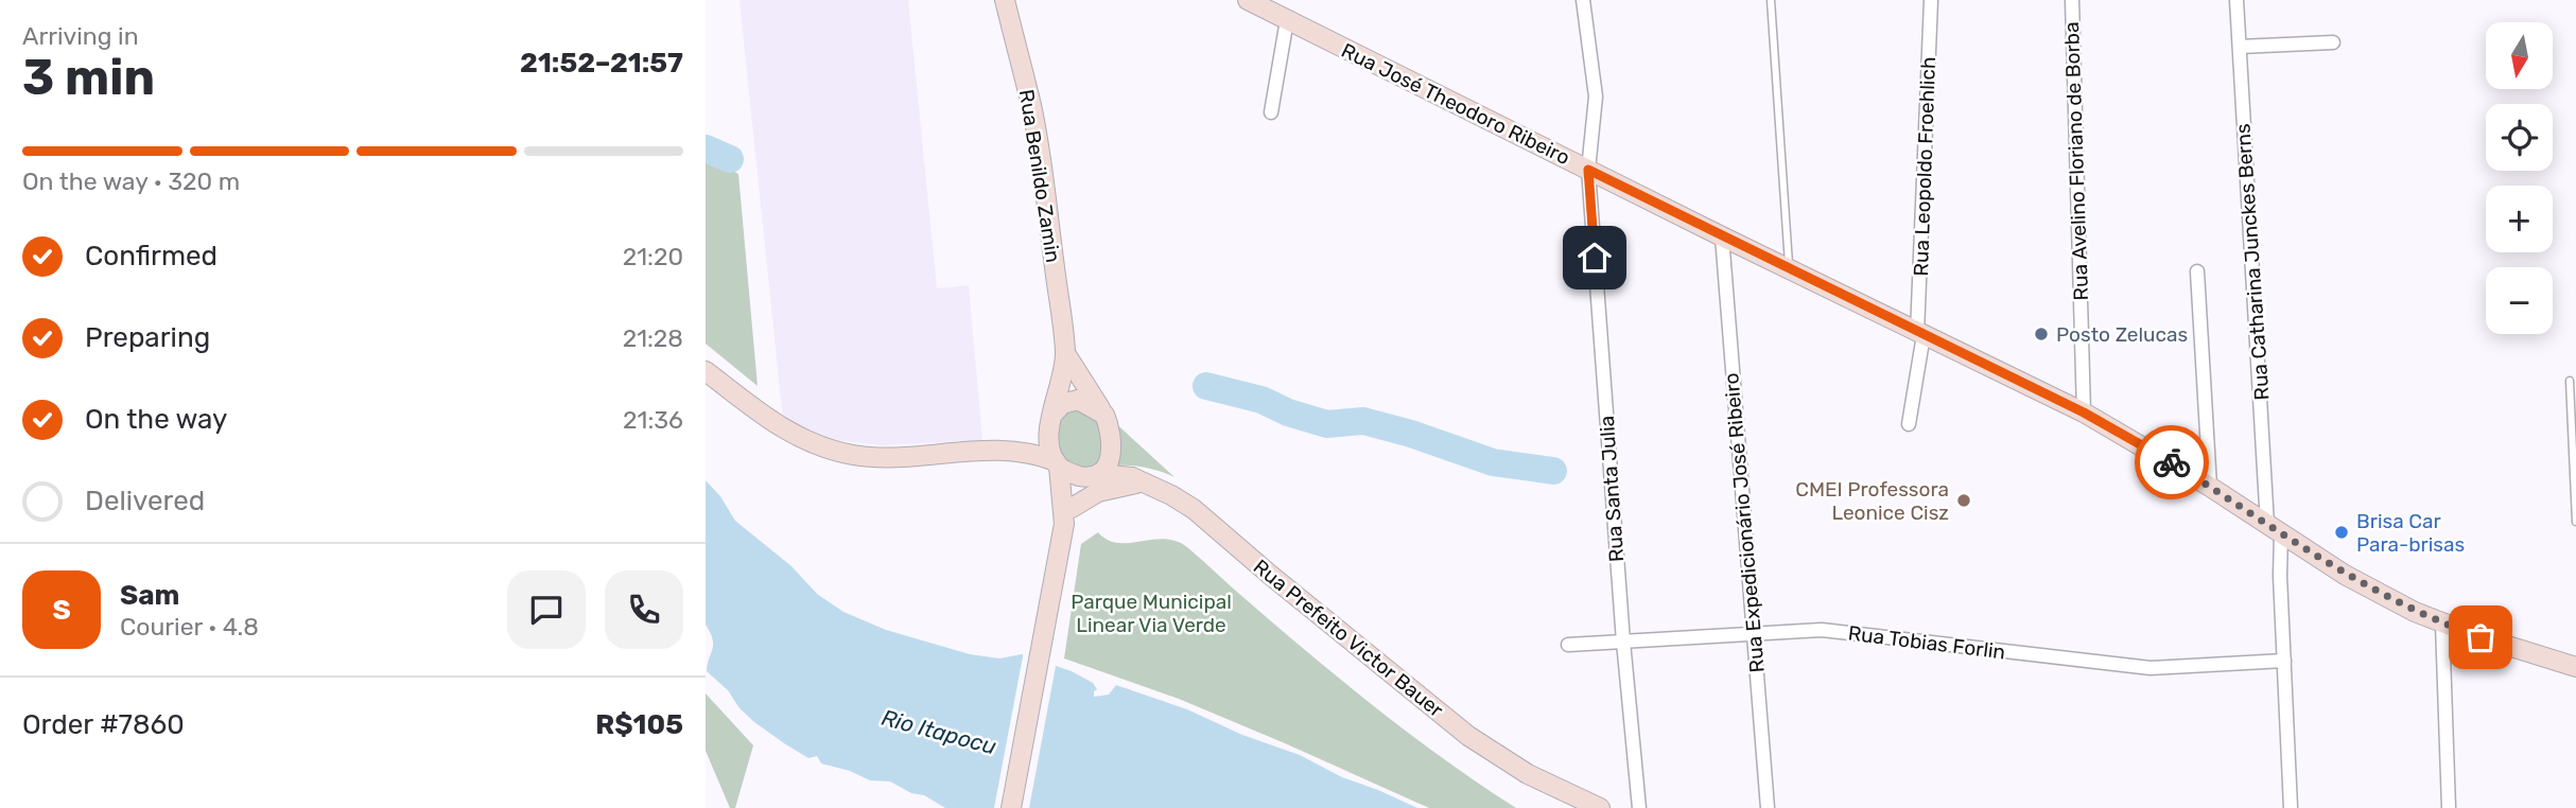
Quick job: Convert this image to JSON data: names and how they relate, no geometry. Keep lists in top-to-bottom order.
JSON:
{
  "streets": {
    "main road": ["Rua José Theodoro Ribeiro", "Rua Benildo Zamin", "Rua Prefeito Victor Bauer"],
    "street": [
      "Rua Avelino Floriano de Borba",
      "Rua Leopoldo Froehlich",
      "Rua Catharina Junckes Berns",
      "Rua Santa Julia",
      "Rua Expedicionário José Ribeiro",
      "Rua Tobias Forlin"
    ]
  },
  "crossings": [
    ["Rua José Theodoro Ribeiro", "Rua Avelino Floriano de Borba"],
    ["Rua José Theodoro Ribeiro", "Rua Leopoldo Froehlich"],
    ["Rua José Theodoro Ribeiro", "Rua Catharina Junckes Berns"],
    ["Rua José Theodoro Ribeiro", "Rua Santa Julia"],
    ["Rua José Theodoro Ribeiro", "Rua Expedicionário José Ribeiro"],
    ["Rua Benildo Zamin", "Rua Prefeito Victor Bauer"],
    ["Rua Catharina Junckes Berns", "Rua Tobias Forlin"],
    ["Rua Santa Julia", "Rua Tobias Forlin"],
    ["Rua Expedicionário José Ribeiro", "Rua Tobias Forlin"]
  ],
  "water": ["Rio Itapocu"],
  "parks": ["Parque Municipal Linear Via Verde"],
  "places": ["Posto Zelucas", "CMEI Professora Leonice Cisz", "Brisa Car Para-brisas"],
  "north": "bottom",
  "page": {
    "heading": ["3 min", "Arriving in", "21:52–21:57"],
    "panel": [
      "Sam",
      "Courier · 4.8",
      "Order #7860",
      "R$105"
    ],
    "map_buttons": ["+", "−"],
    "bar": "On the way · 320 m",
    "list": [
      ["Confirmed", "21:20"],
      ["Preparing", "21:28"],
      ["On the way", "21:36"],
      "Delivered"
    ],
    "round": "S"
  }
}
